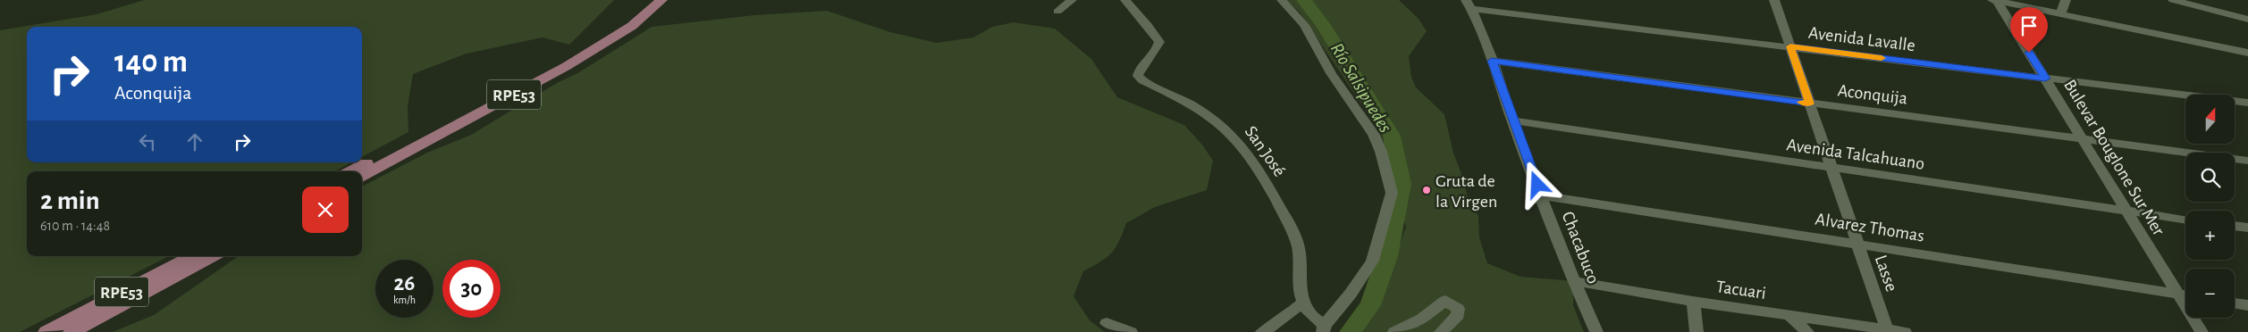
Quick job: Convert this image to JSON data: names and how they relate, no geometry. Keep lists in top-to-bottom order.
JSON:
{
  "streets": {
    "main road": ["RPE53"],
    "street": [
      "Avenida Lavalle",
      "Aconquija",
      "San José",
      "Avenida Talcahuano",
      "Bulevar Bouglone Sur Mer",
      "Alvarez Thomas",
      "Chacabuco",
      "Lasse",
      "Tacuari"
    ]
  },
  "crossings": [
    ["Avenida Lavalle", "Bulevar Bouglone Sur Mer"],
    ["Avenida Lavalle", "Chacabuco"],
    ["Avenida Lavalle", "Lasse"],
    ["Aconquija", "Bulevar Bouglone Sur Mer"],
    ["Aconquija", "Chacabuco"],
    ["Aconquija", "Lasse"],
    ["Avenida Talcahuano", "Bulevar Bouglone Sur Mer"],
    ["Avenida Talcahuano", "Chacabuco"],
    ["Avenida Talcahuano", "Lasse"],
    ["Bulevar Bouglone Sur Mer", "Alvarez Thomas"],
    ["Alvarez Thomas", "Chacabuco"],
    ["Alvarez Thomas", "Lasse"],
    ["Chacabuco", "Tacuari"],
    ["Lasse", "Tacuari"]
  ],
  "water": ["Río Salsipuedes"],
  "places": ["Gruta de la Virgen"],
  "north": "top",
  "page": {
    "turn": ["140 m", "Aconquija"],
    "map_buttons": ["+", "−"],
    "heading": ["2 min", "610 m · 14:48"],
    "speed": "26 km/h",
    "limit": "30"
  }
}
